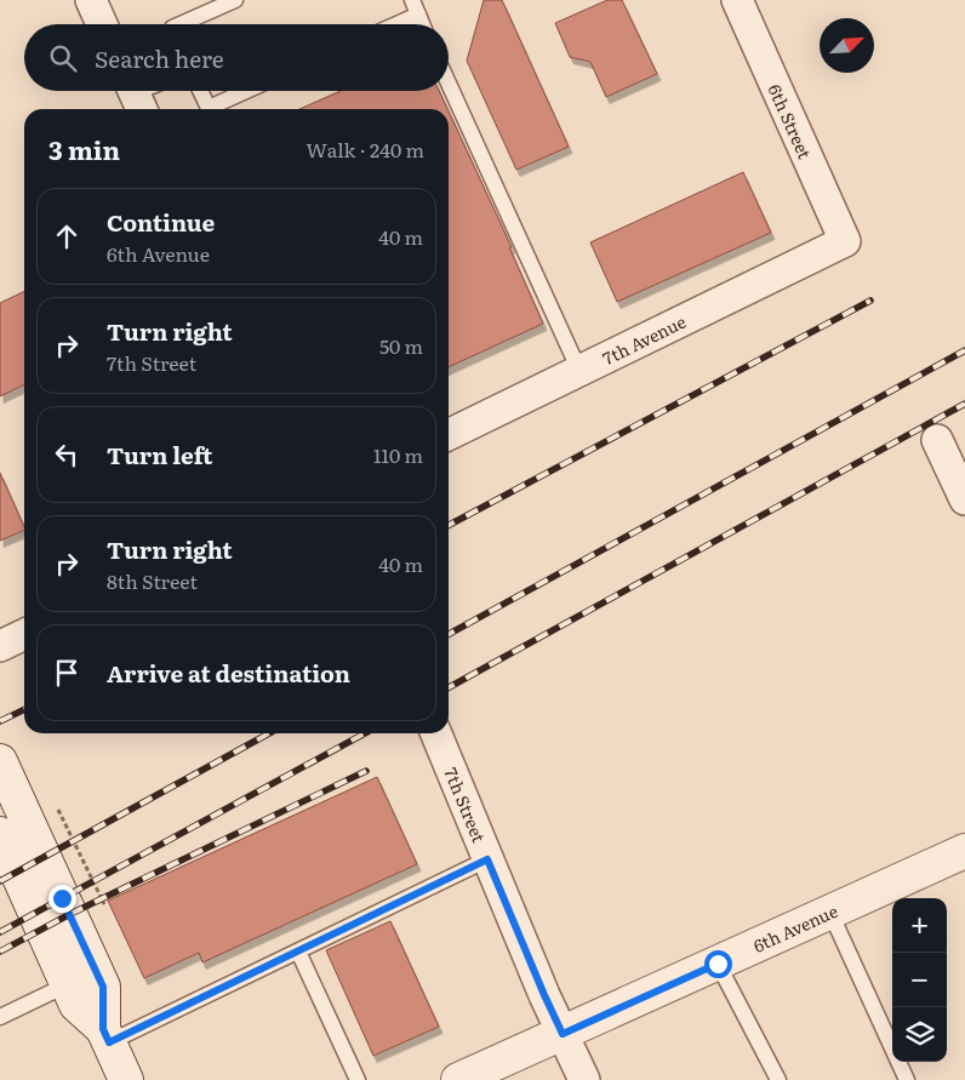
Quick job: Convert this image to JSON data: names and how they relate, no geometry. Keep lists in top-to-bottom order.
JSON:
{
  "streets": {
    "main road": ["6th Avenue"],
    "street": ["6th Street", "7th Avenue", "7th Street"]
  },
  "crossings": [
    ["6th Street", "7th Avenue"],
    ["7th Street", "6th Avenue"]
  ],
  "north": "top right",
  "page": {
    "search": "Search here",
    "heading": ["3 min", "Walk · 240 m"],
    "list": [
      ["Continue", "6th Avenue", "40 m"],
      ["Turn right", "7th Street", "50 m"],
      ["Turn left", "110 m"],
      ["Turn right", "8th Street", "40 m"],
      "Arrive at destination"
    ],
    "map_buttons": ["+", "−"]
  }
}
